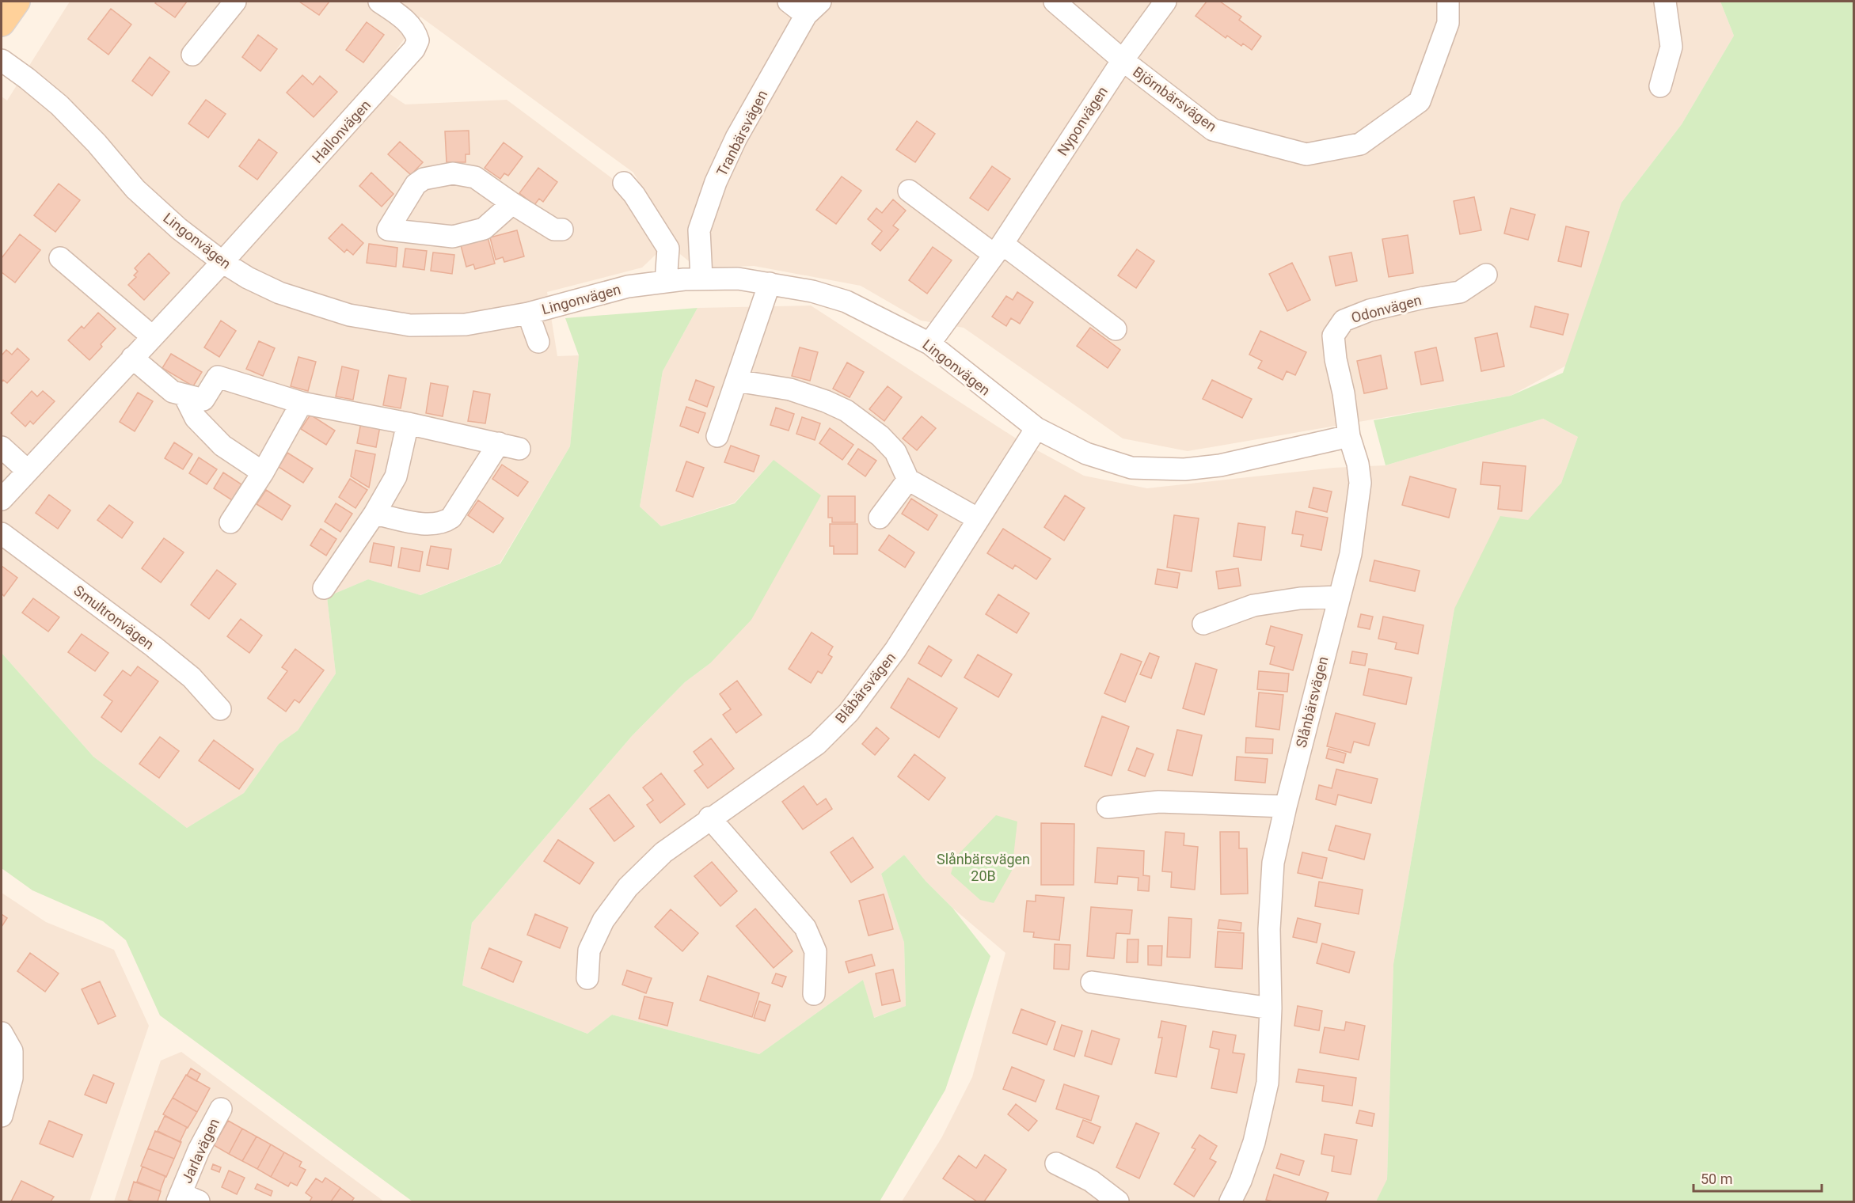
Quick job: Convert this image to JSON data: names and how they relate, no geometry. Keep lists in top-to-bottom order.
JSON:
{
  "streets": {
    "street": [
      "Björnbärsvägen",
      "Nyponvägen",
      "Hallonvägen",
      "Tranbärsvägen",
      "Lingonvägen",
      "Odonvägen",
      "Smultronvägen",
      "Blåbärsvägen",
      "Slånbärsvägen",
      "Jarlavägen"
    ]
  },
  "crossings": [
    ["Björnbärsvägen", "Nyponvägen"],
    ["Nyponvägen", "Lingonvägen"],
    ["Hallonvägen", "Lingonvägen"],
    ["Tranbärsvägen", "Lingonvägen"],
    ["Lingonvägen", "Odonvägen"],
    ["Lingonvägen", "Blåbärsvägen"],
    ["Lingonvägen", "Slånbärsvägen"],
    ["Odonvägen", "Slånbärsvägen"]
  ],
  "parks": ["Slånbärsvägen 20B"],
  "scale_bar": "50 m"
}
